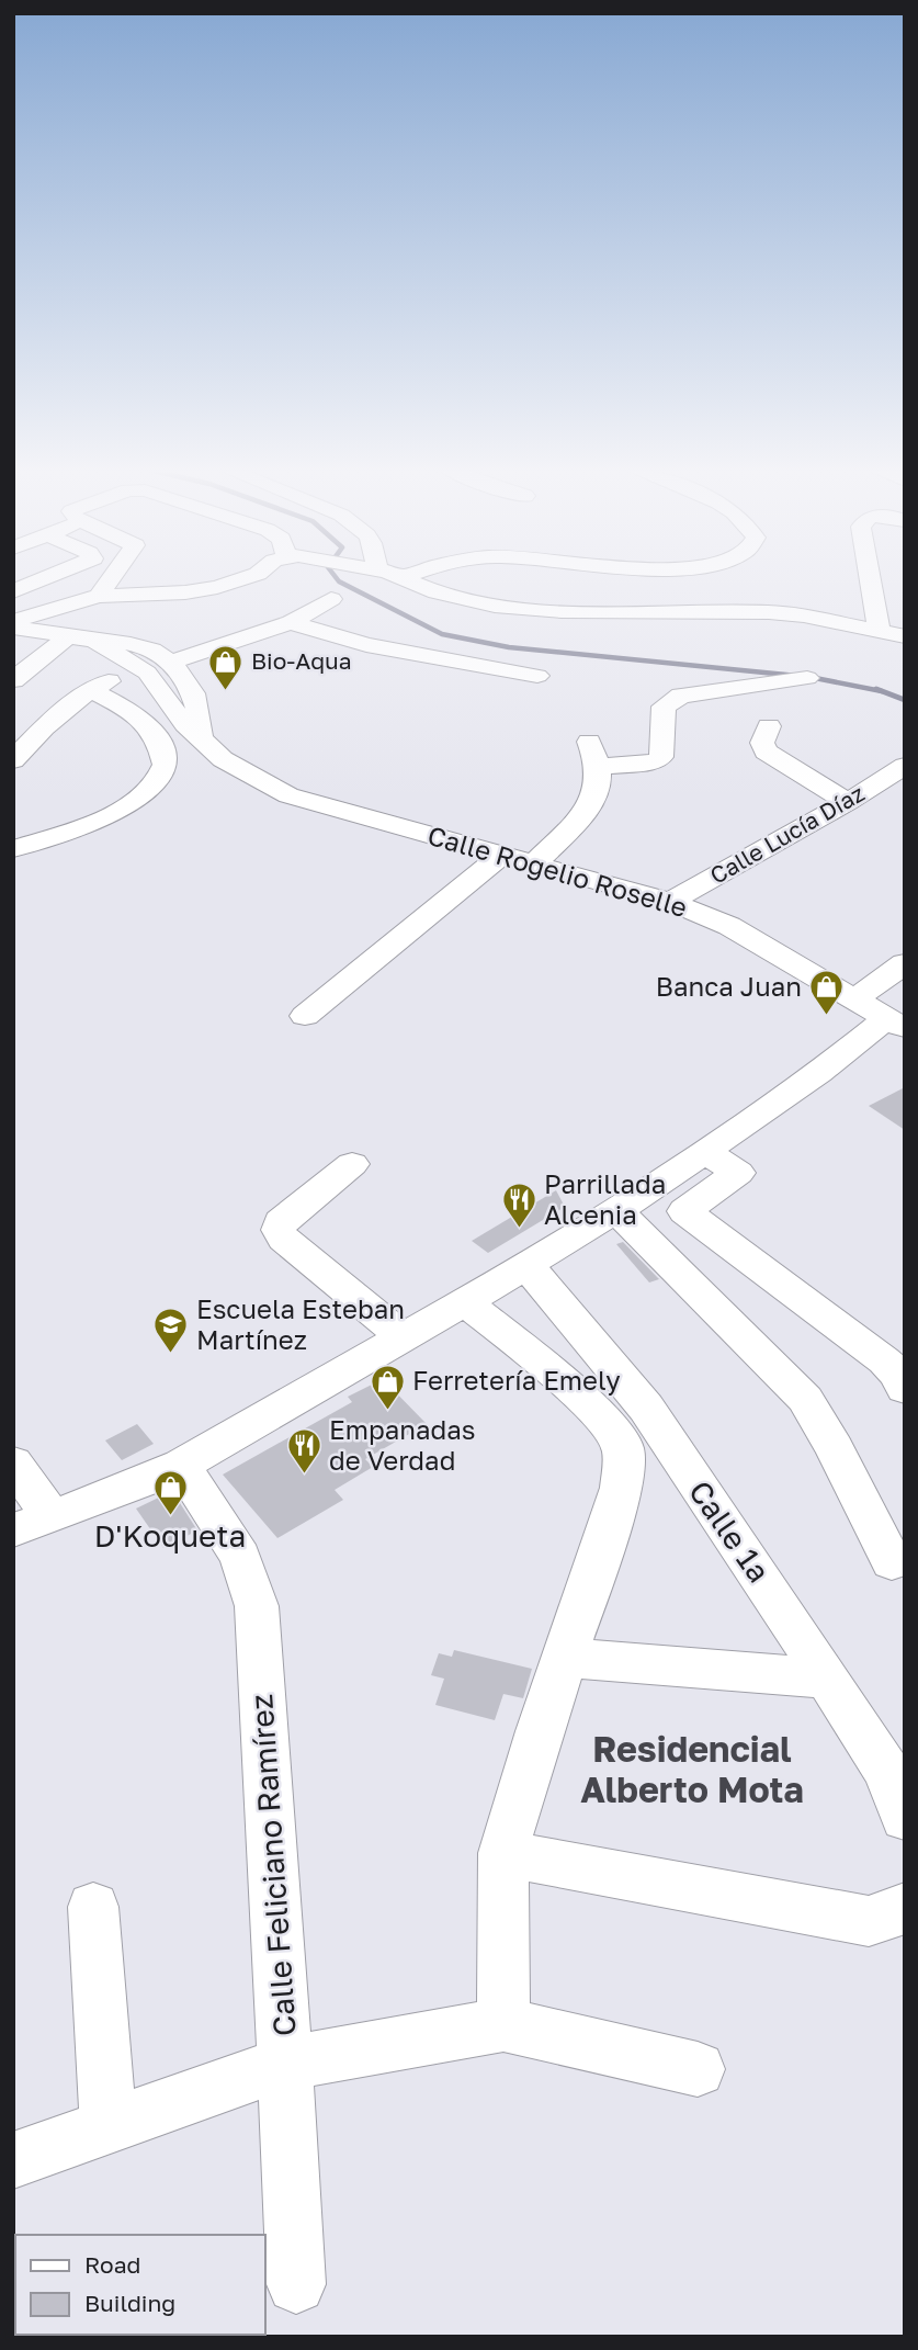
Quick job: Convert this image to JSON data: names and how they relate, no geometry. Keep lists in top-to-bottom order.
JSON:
{
  "streets": {
    "street": [
      "Calle Lucía Díaz",
      "Calle Rogelio Roselle",
      "Calle 1a",
      "Calle Feliciano Ramírez"
    ]
  },
  "crossings": [
    ["Calle Lucía Díaz", "Calle Rogelio Roselle"]
  ],
  "districts": ["Residencial Alberto Mota"],
  "places": {
    "shop": [
      "Bio-Aqua",
      "Banca Juan",
      "Ferretería Emely",
      "D'Koqueta"
    ],
    "restaurant": ["Parrillada Alcenia", "Empanadas de Verdad"],
    "school or university": ["Escuela Esteban Martínez"]
  },
  "legend": ["Road", "Building"]
}
